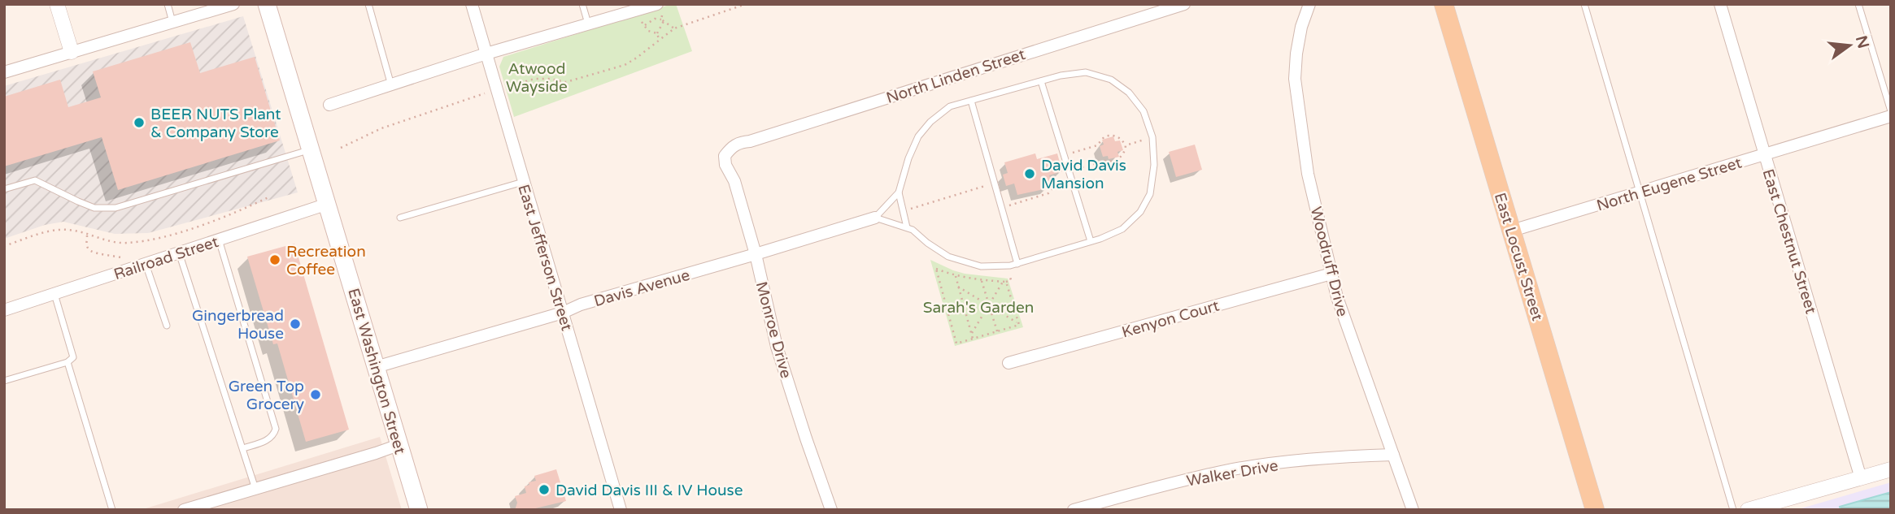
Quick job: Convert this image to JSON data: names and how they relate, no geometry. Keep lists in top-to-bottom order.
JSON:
{
  "streets": {
    "main road": ["East Locust Street", "East Washington Street"],
    "street": [
      "North Linden Street",
      "North Eugene Street",
      "East Chestnut Street",
      "Railroad Street",
      "East Jefferson Street",
      "Woodruff Drive",
      "Davis Avenue",
      "Kenyon Court",
      "Monroe Drive",
      "Walker Drive"
    ]
  },
  "crossings": [
    ["North Linden Street", "Monroe Drive"],
    ["North Eugene Street", "East Chestnut Street"],
    ["North Eugene Street", "East Locust Street"],
    ["Railroad Street", "East Washington Street"],
    ["East Jefferson Street", "Davis Avenue"],
    ["Woodruff Drive", "Kenyon Court"],
    ["Woodruff Drive", "Walker Drive"],
    ["Davis Avenue", "Monroe Drive"],
    ["Davis Avenue", "East Washington Street"]
  ],
  "parks": ["Atwood Wayside", "Sarah's Garden"],
  "places": [
    "BEER NUTS Plant & Company Store",
    "David Davis Mansion",
    "Recreation Coffee",
    "Gingerbread House",
    "Green Top Grocery",
    "David Davis III & IV House"
  ],
  "north": "right"
}
